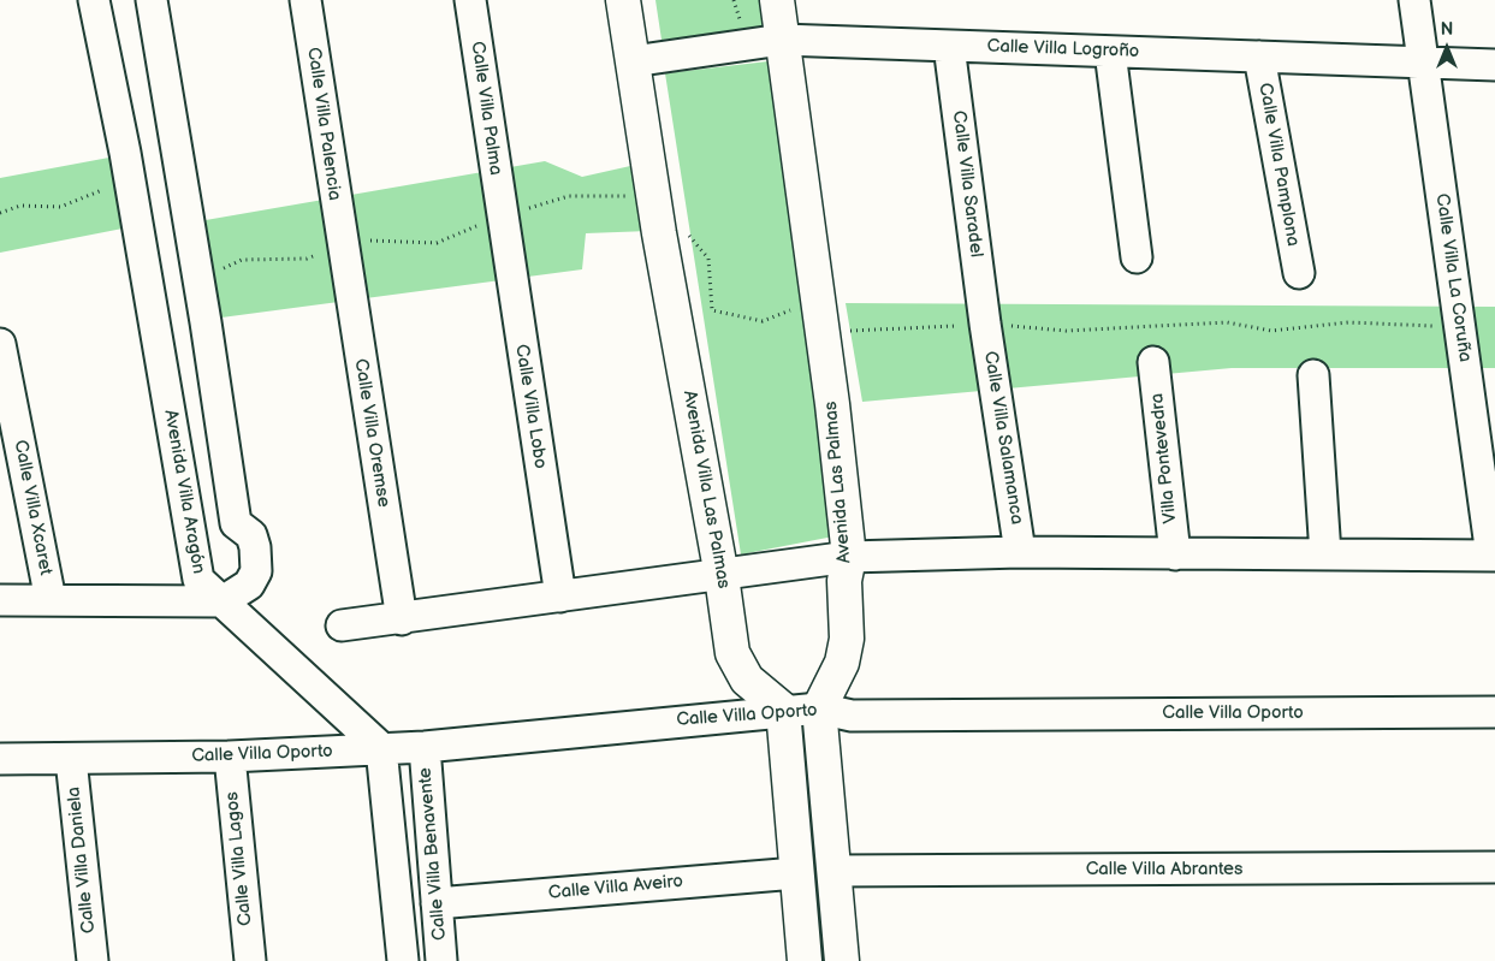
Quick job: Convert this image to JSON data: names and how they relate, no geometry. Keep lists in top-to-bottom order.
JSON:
{
  "streets": {
    "street": [
      "Calle Villa Logroño",
      "Calle Villa Palma",
      "Calle Villa Palencia",
      "Calle Villa Pamplona",
      "Calle Villa Saradel",
      "Calle Villa La Coruña",
      "Calle Villa Lobo",
      "Calle Villa Oremse",
      "Calle Villa Salamanca",
      "Villa Pontevedra",
      "Avenida Las Palmas",
      "Avenida Villa Las Palmas",
      "Avenida Villa Aragón",
      "Calle Villa Xcaret",
      "Calle Villa Oporto",
      "Calle Villa Benavente",
      "Calle Villa Lagos",
      "Calle Villa Daniela",
      "Calle Villa Abrantes",
      "Calle Villa Aveiro"
    ]
  },
  "crossings": [
    ["Calle Villa Logroño", "Calle Villa Pamplona"],
    ["Calle Villa Logroño", "Calle Villa Saradel"],
    ["Calle Villa Logroño", "Calle Villa La Coruña"],
    ["Calle Villa Logroño", "Avenida Las Palmas"],
    ["Calle Villa Logroño", "Avenida Villa Las Palmas"],
    ["Calle Villa Palma", "Calle Villa Lobo"],
    ["Calle Villa Palencia", "Calle Villa Oremse"],
    ["Calle Villa Saradel", "Calle Villa Salamanca"],
    ["Avenida Las Palmas", "Calle Villa Oporto"],
    ["Avenida Villa Las Palmas", "Calle Villa Oporto"],
    ["Avenida Villa Aragón", "Calle Villa Oporto"],
    ["Calle Villa Oporto", "Calle Villa Benavente"],
    ["Calle Villa Oporto", "Calle Villa Lagos"],
    ["Calle Villa Oporto", "Calle Villa Daniela"],
    ["Calle Villa Benavente", "Calle Villa Aveiro"]
  ],
  "north": "top"
}
